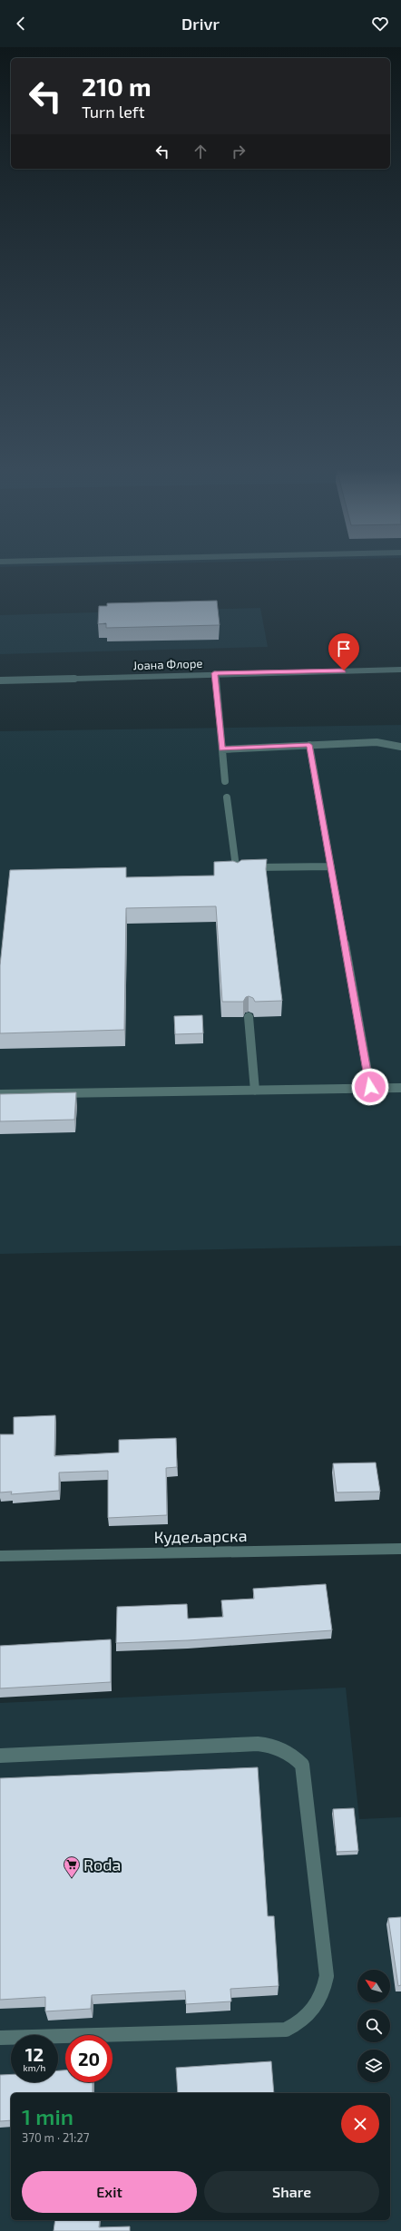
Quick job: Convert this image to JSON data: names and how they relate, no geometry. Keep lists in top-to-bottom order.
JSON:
{
  "streets": {
    "street": ["Јоана Флоре", "Кудељарска"]
  },
  "places": {
    "supermarket": ["Roda"]
  },
  "north": "top left",
  "page": {
    "header": "Drivr",
    "turn": ["210 m", "Turn left"],
    "speed": "12 km/h",
    "limit": "20",
    "heading": ["1 min", "370 m · 21:27"],
    "buttons": ["Exit", "Share"]
  }
}
